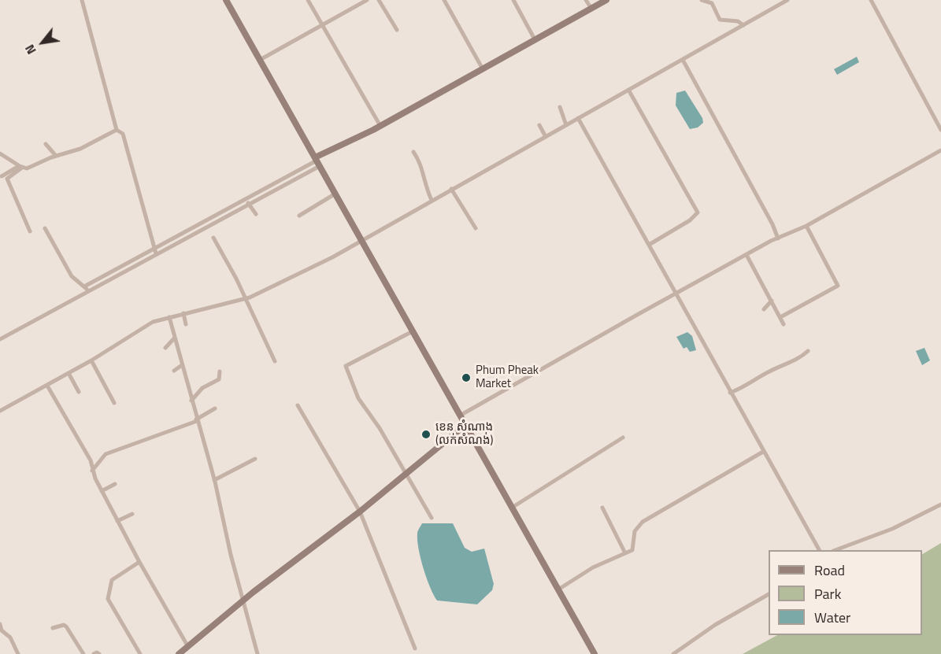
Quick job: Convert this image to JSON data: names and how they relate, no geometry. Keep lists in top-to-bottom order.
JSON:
{
  "places": ["Phum Pheak Market", "ខេន សំណាង (លក់សំណង់)"],
  "legend": ["Road", "Park", "Water"],
  "north": "bottom left"
}
